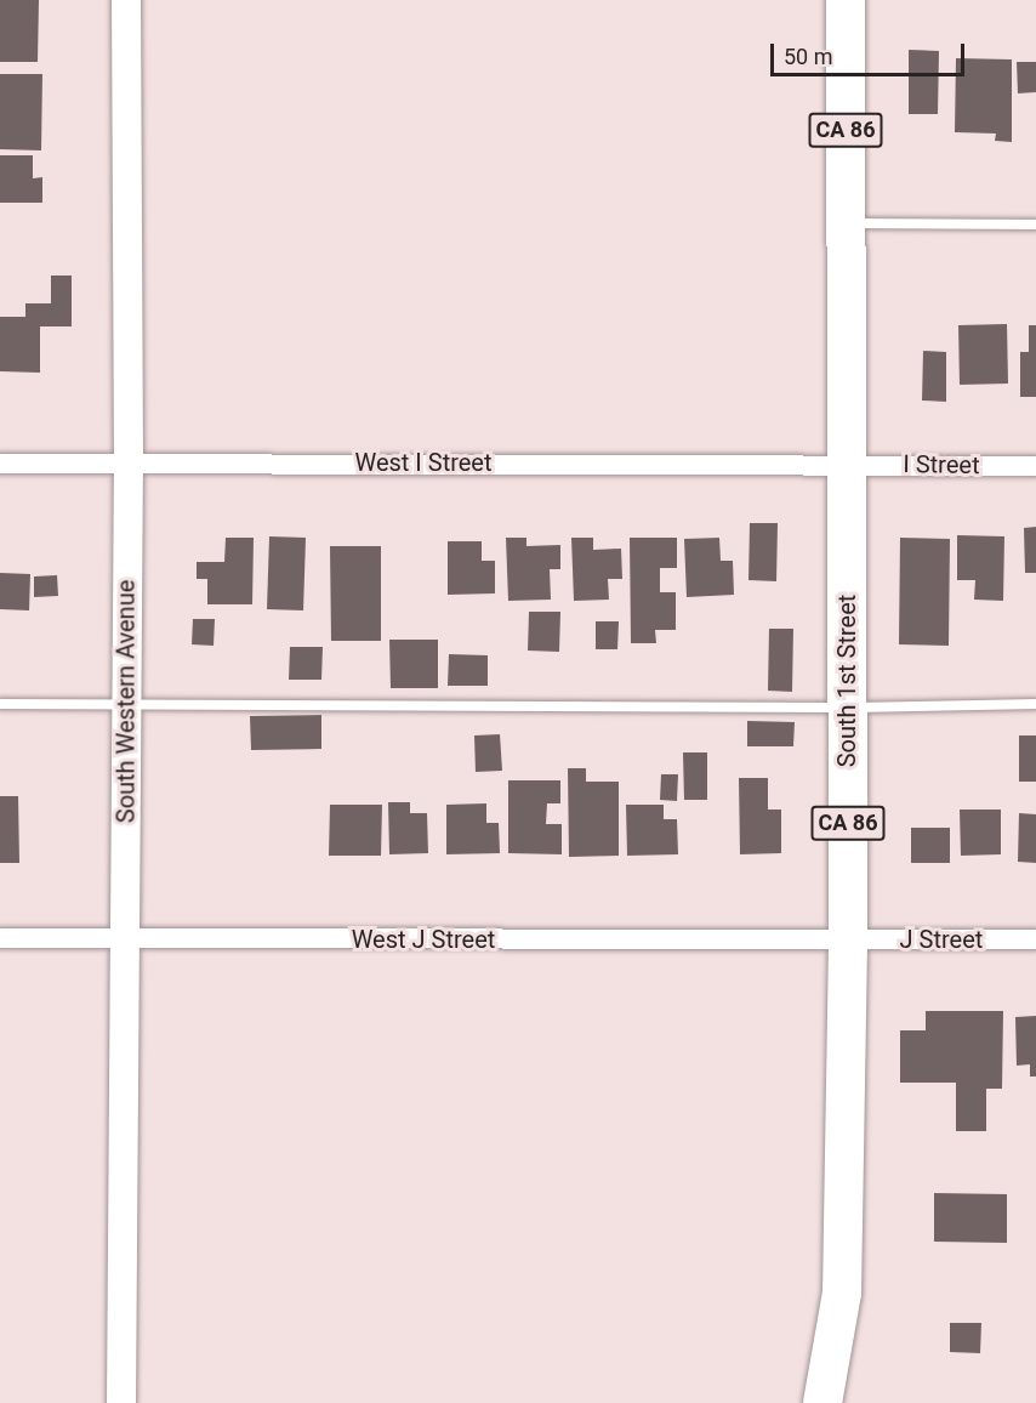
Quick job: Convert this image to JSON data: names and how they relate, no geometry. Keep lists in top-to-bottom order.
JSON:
{
  "streets": {
    "highway": ["CA 86", "South 1st Street"],
    "street": [
      "West I Street",
      "I Street",
      "South Western Avenue",
      "West J Street",
      "J Street"
    ]
  },
  "crossings": [
    ["West I Street", "I Street"],
    ["West I Street", "South 1st Street"],
    ["West I Street", "South Western Avenue"],
    ["I Street", "South 1st Street"],
    ["South 1st Street", "West J Street"],
    ["South 1st Street", "J Street"],
    ["South Western Avenue", "West J Street"],
    ["West J Street", "J Street"]
  ],
  "scale_bar": "50 m"
}
